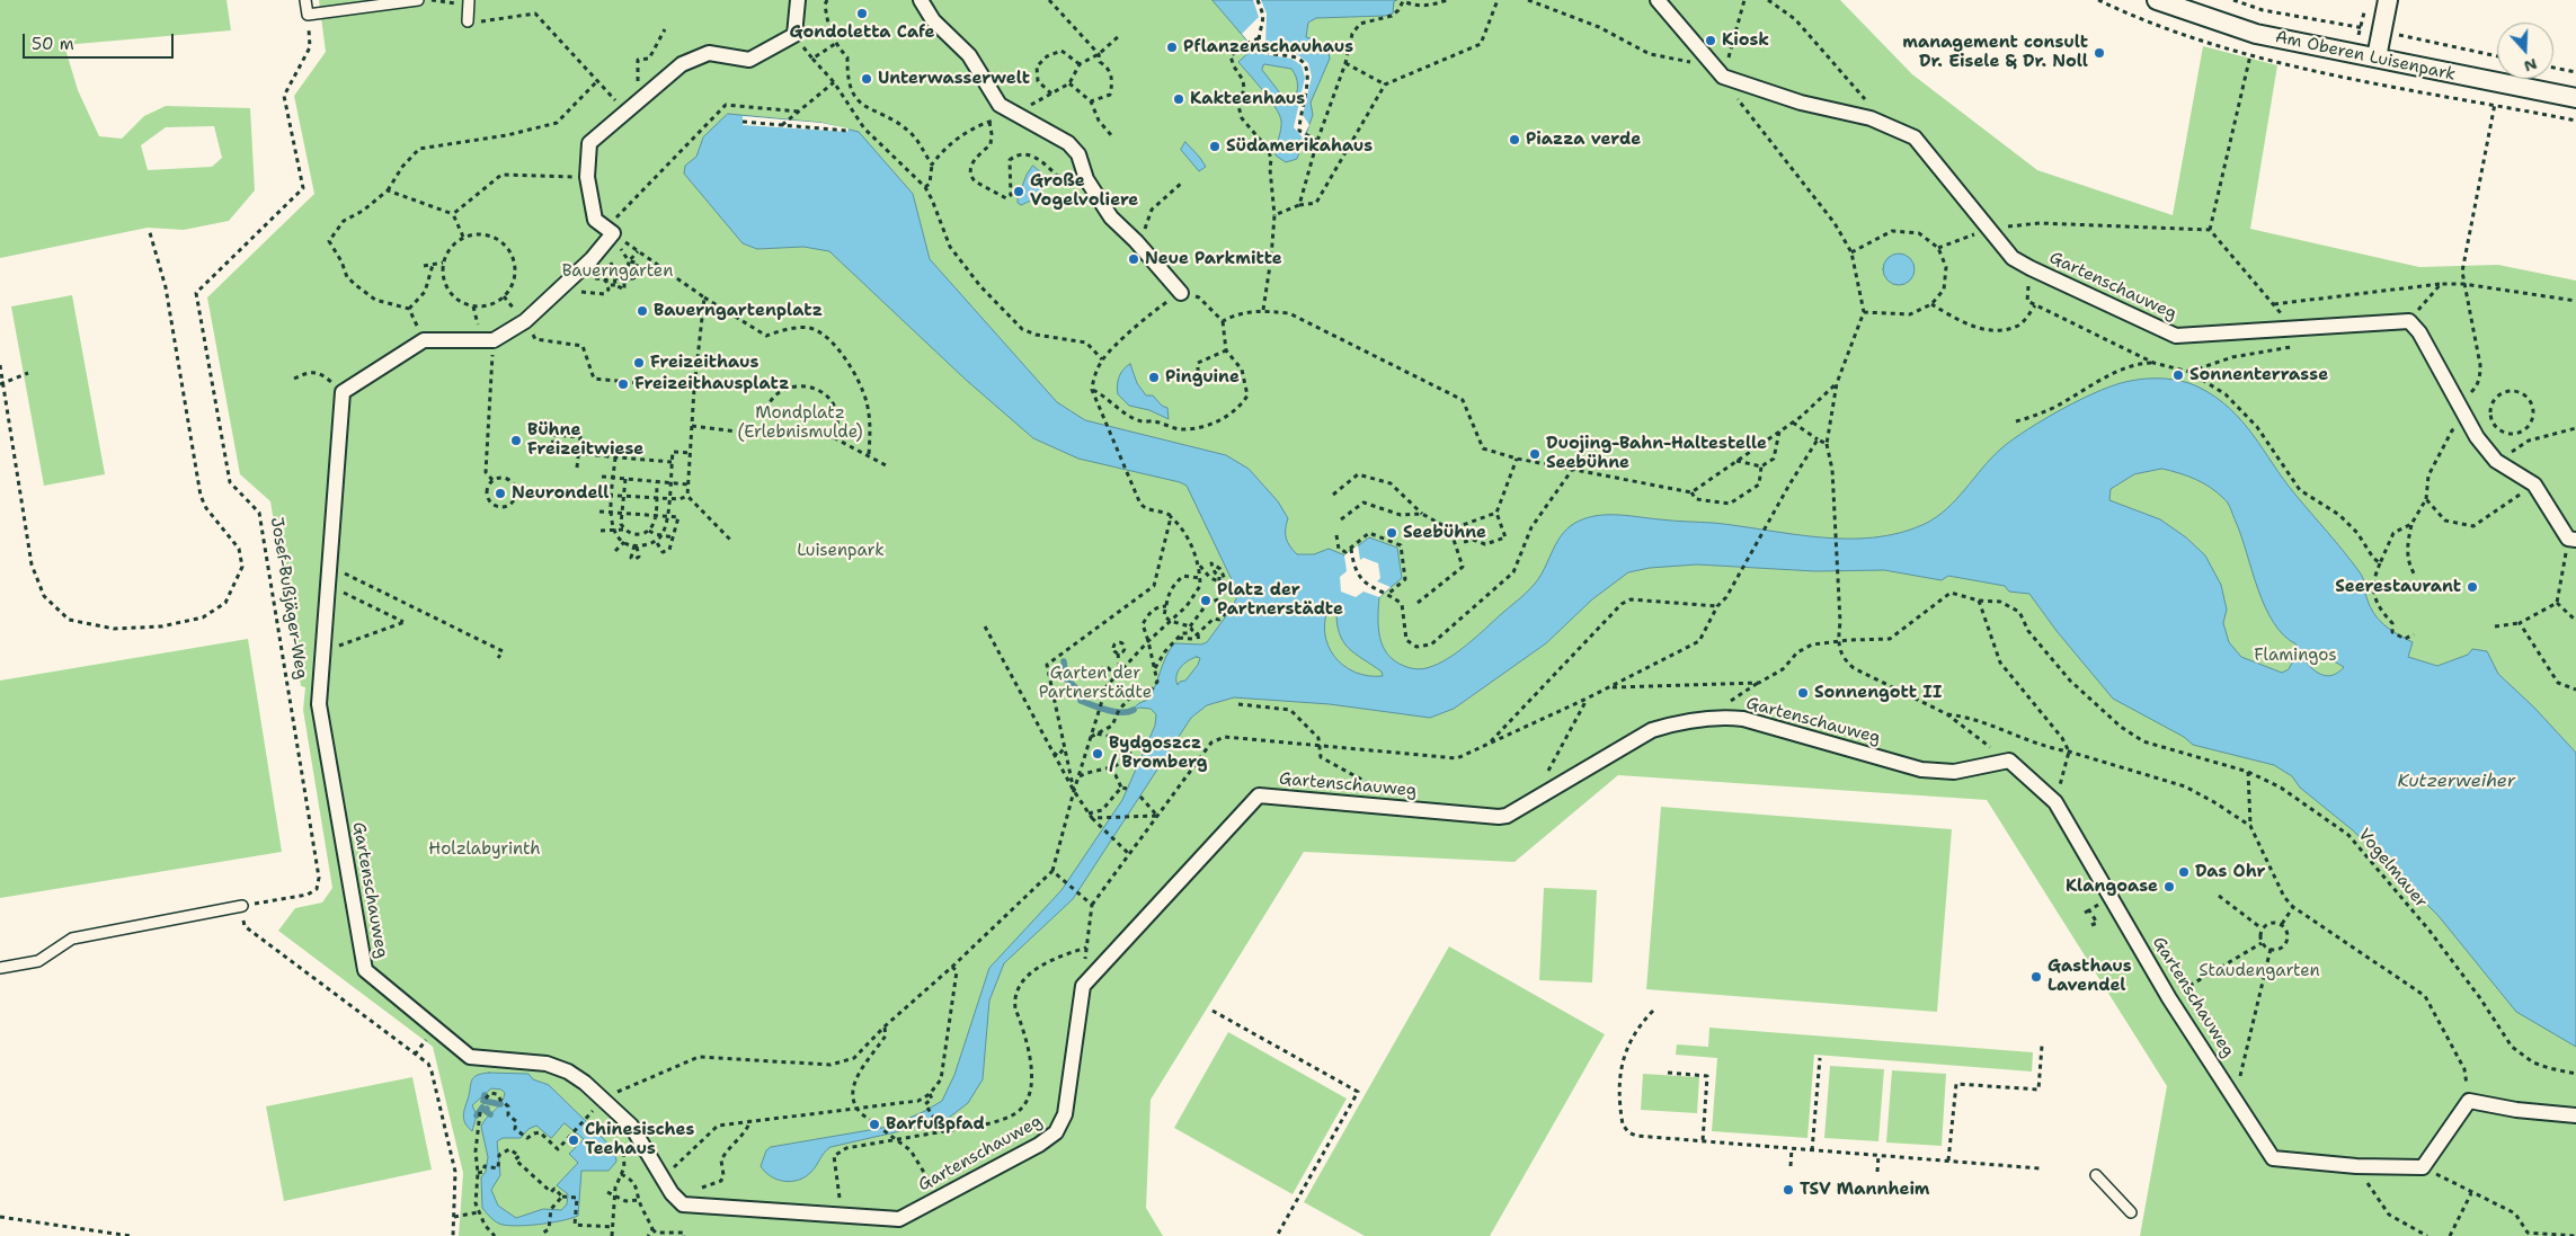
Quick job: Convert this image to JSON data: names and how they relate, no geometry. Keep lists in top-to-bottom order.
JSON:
{
  "streets": {
    "street": ["Am Oberen Luisenpark", "Gartenschauweg"],
    "path": ["Josef-Bußjäger-Weg", "Vogelmauer"]
  },
  "water": ["Kutzerweiher"],
  "parks": [
    "Bauerngarten",
    "Mondplatz (Erlebnismulde)",
    "Luisenpark",
    "Flamingos",
    "Garten der Partnerstädte",
    "Holzlabyrinth",
    "Staudengarten"
  ],
  "places": [
    "Gondoletta Cafe",
    "Kiosk",
    "Pflanzenschauhaus",
    "management consult Dr. Eisele & Dr. Noll",
    "Unterwasserwelt",
    "Kakteenhaus",
    "Piazza verde",
    "Südamerikahaus",
    "Große Vogelvoliere",
    "Neue Parkmitte",
    "Bauerngartenplatz",
    "Freizeithaus",
    "Sonnenterrasse",
    "Pinguine",
    "Freizeithausplatz",
    "Bühne Freizeitwiese",
    "Duojing-Bahn-Haltestelle Seebühne",
    "Neurondell",
    "Seebühne",
    "Seerestaurant",
    "Platz der Partnerstädte",
    "Sonnengott II",
    "Bydgoszcz / Bromberg",
    "Das Ohr",
    "Klangoase",
    "Gasthaus Lavendel",
    "Barfußpfad",
    "Chinesisches Teehaus",
    "TSV Mannheim"
  ],
  "scale_bar": "50 m",
  "north": "bottom"
}
